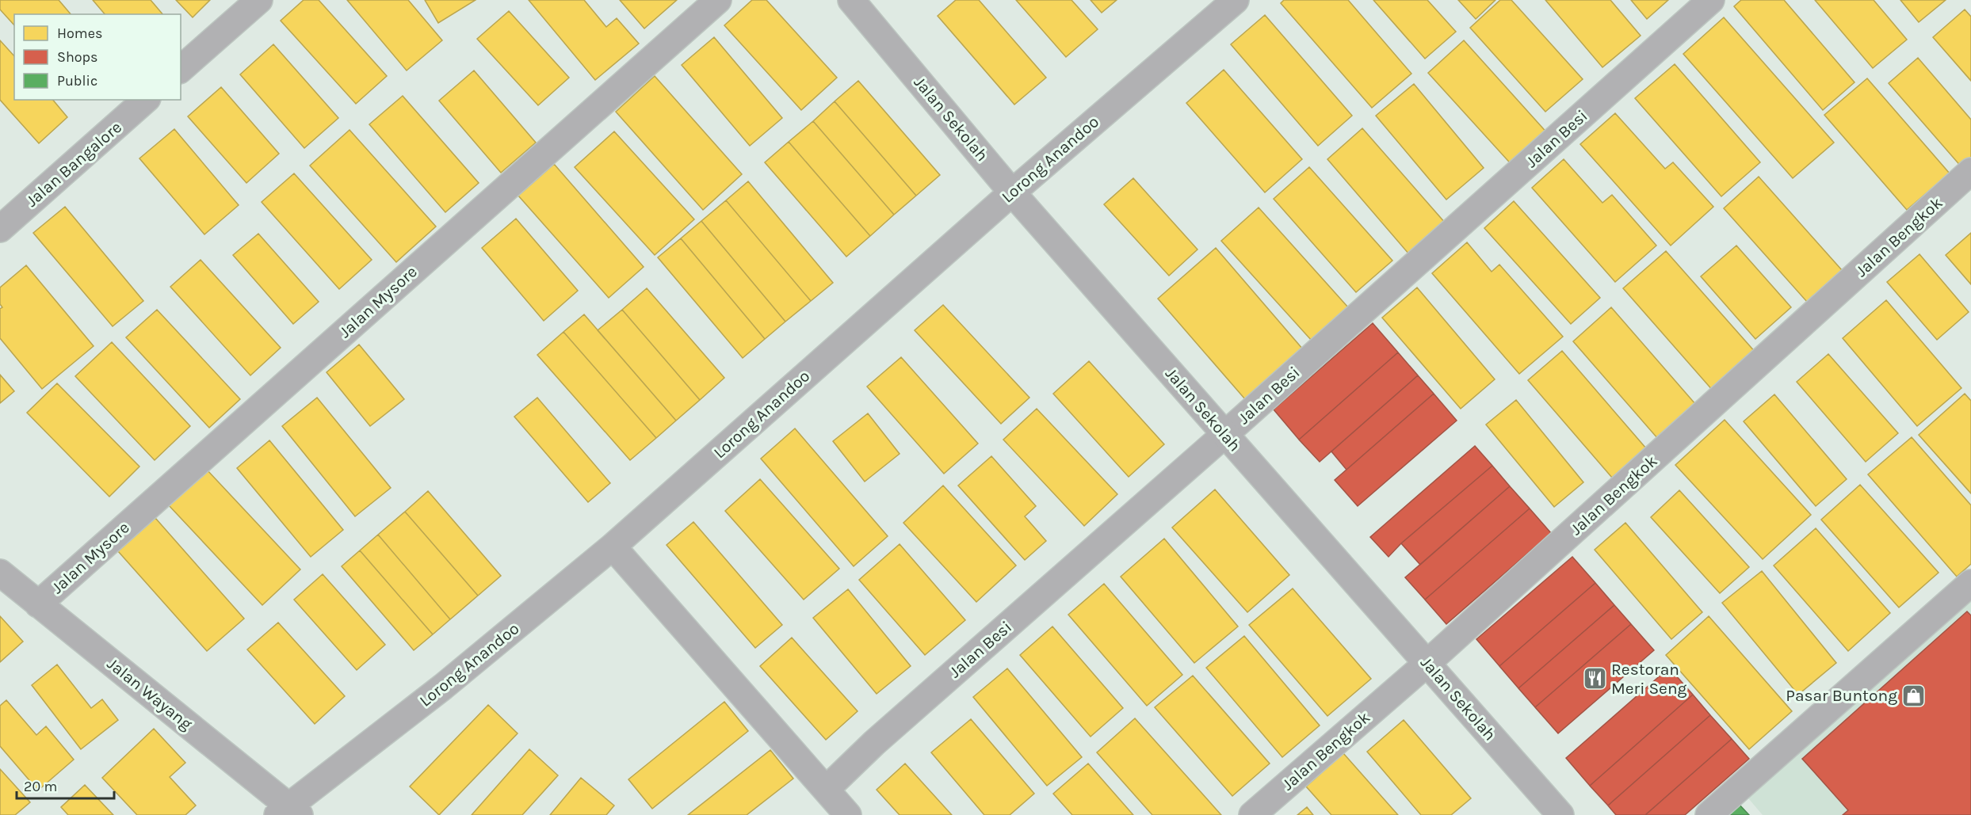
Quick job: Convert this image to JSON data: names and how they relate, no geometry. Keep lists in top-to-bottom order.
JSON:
{
  "streets": {
    "street": [
      "Jalan Sekolah",
      "Jalan Besi",
      "Lorong Anandoo",
      "Jalan Bangalore",
      "Jalan Bengkok",
      "Jalan Mysore",
      "Jalan Wayang"
    ]
  },
  "crossings": [
    ["Jalan Sekolah", "Jalan Besi"],
    ["Jalan Sekolah", "Lorong Anandoo"],
    ["Jalan Sekolah", "Jalan Bengkok"],
    ["Lorong Anandoo", "Jalan Wayang"],
    ["Jalan Mysore", "Jalan Wayang"]
  ],
  "places": {
    "restaurant": ["Restoran Meri Seng"],
    "shop": ["Pasar Buntong"]
  },
  "legend": ["Homes", "Shops", "Public"],
  "scale_bar": "20 m"
}
